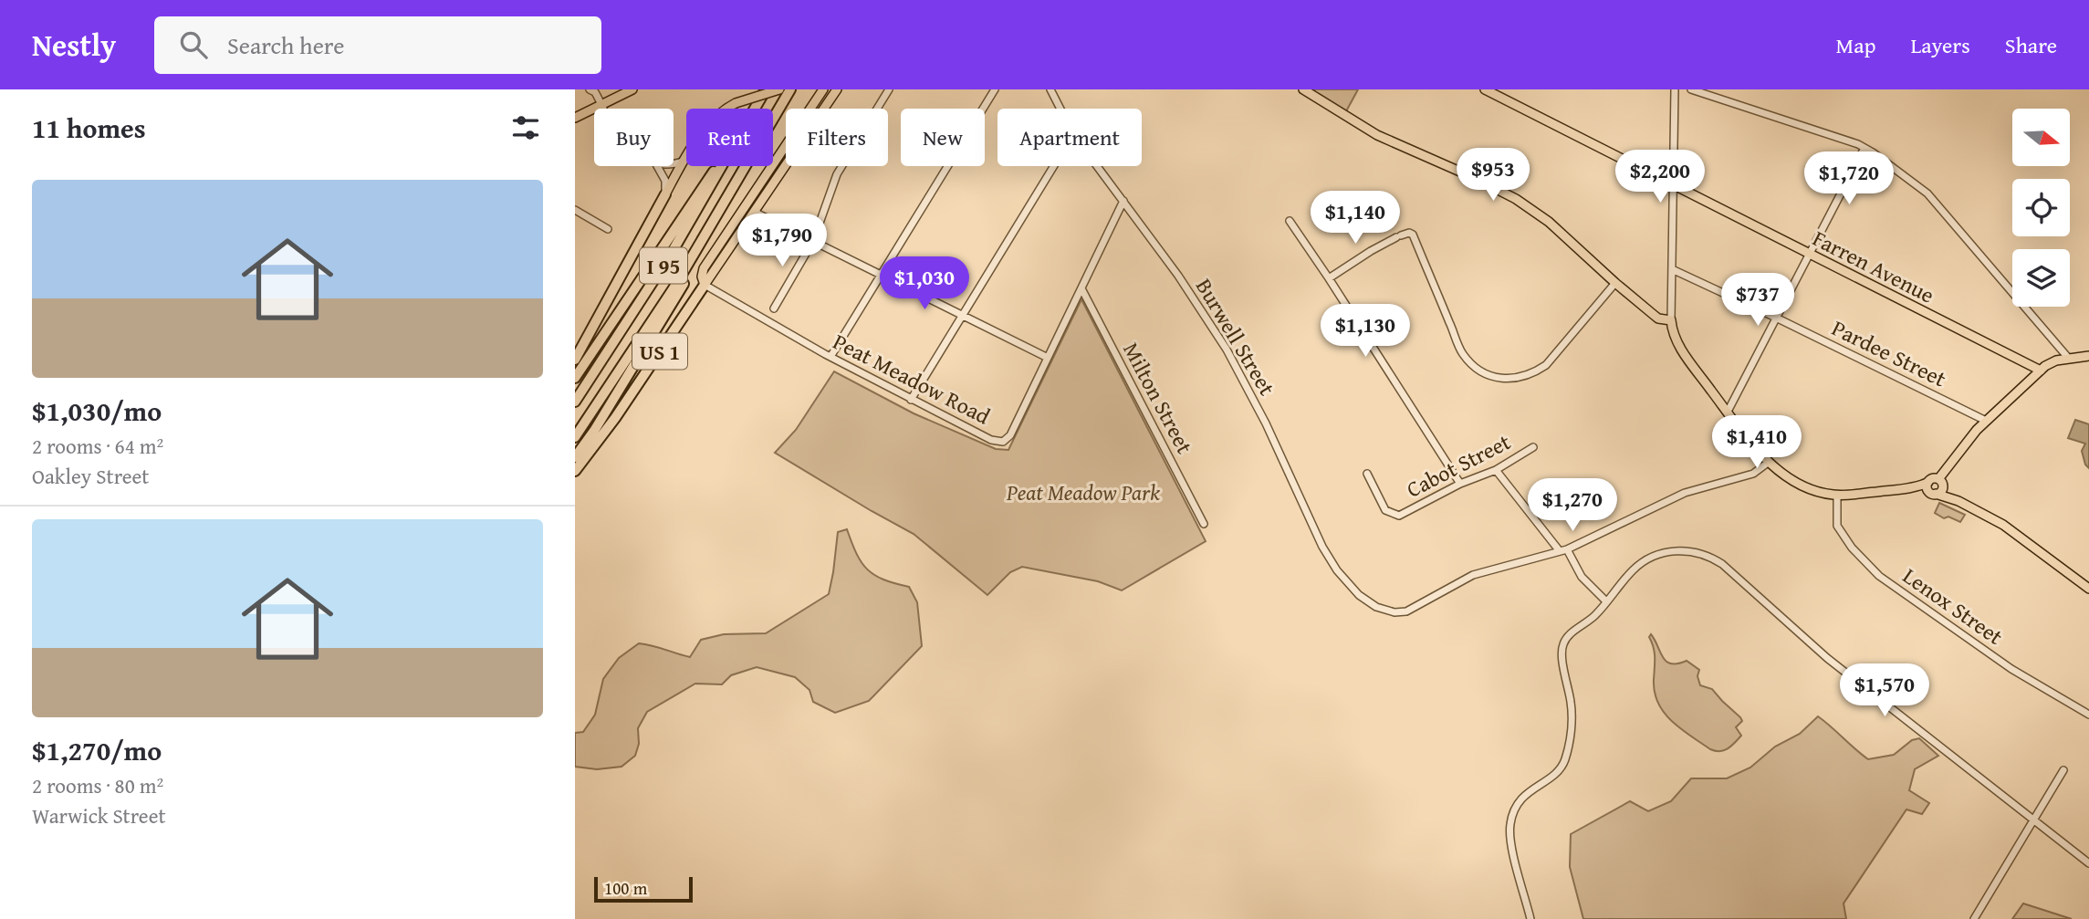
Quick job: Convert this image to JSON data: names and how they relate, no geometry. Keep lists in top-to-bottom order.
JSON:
{
  "streets": {
    "highway": ["I 95", "US 1"],
    "main road": ["Farren Avenue"],
    "street": [
      "Burwell Street",
      "Pardee Street",
      "Peat Meadow Road",
      "Milton Street",
      "Cabot Street",
      "Lenox Street"
    ]
  },
  "crossings": [
    ["Burwell Street", "Peat Meadow Road"],
    ["US 1", "Peat Meadow Road"],
    ["Peat Meadow Road", "Milton Street"]
  ],
  "parks": ["Peat Meadow Park"],
  "scale_bar": "100 m",
  "north": "right",
  "page": {
    "header": "Nestly",
    "search": "Search here",
    "nav": ["Map", "Layers", "Share"],
    "heading": "11 homes",
    "chip": [
      "Buy",
      "Rent",
      "Filters",
      "New",
      "Apartment"
    ],
    "price": [
      "$953",
      "$2,200",
      "$1,720",
      "$1,140",
      "$1,790",
      "$1,030",
      "$737",
      "$1,130",
      "$1,410",
      "$1,270",
      "$1,570"
    ],
    "list": [
      {
        "name": "$1,030/mo",
        "note": "2 rooms · 64 m² · Oakley Street"
      },
      {
        "name": "$1,270/mo",
        "note": "2 rooms · 80 m² · Warwick Street"
      }
    ],
    "scale": "100 m"
  }
}
